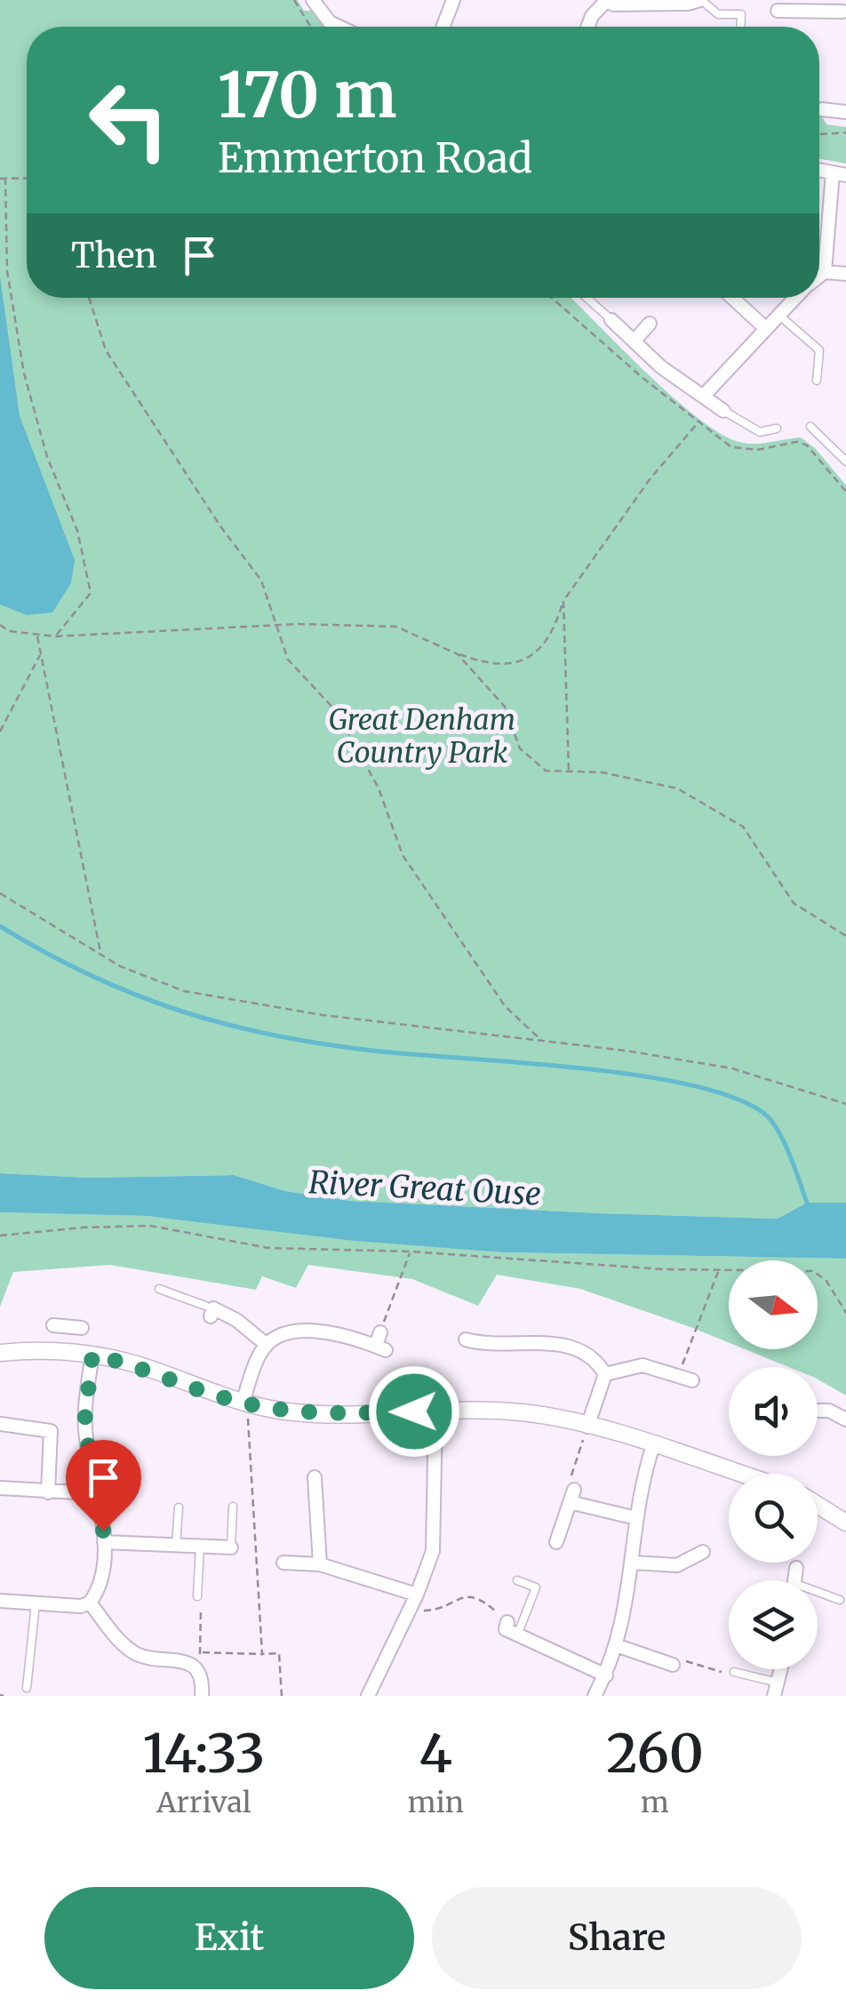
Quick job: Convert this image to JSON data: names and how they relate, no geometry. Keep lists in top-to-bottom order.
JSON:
{
  "water": ["River Great Ouse"],
  "parks": ["Great Denham Country Park"],
  "north": "right",
  "page": {
    "turn": ["170 m", "Emmerton Road"],
    "then": "Then",
    "eta": [
      "14:33",
      "Arrival",
      "4",
      "min",
      "260",
      "m"
    ],
    "buttons": ["Exit", "Share"]
  }
}
